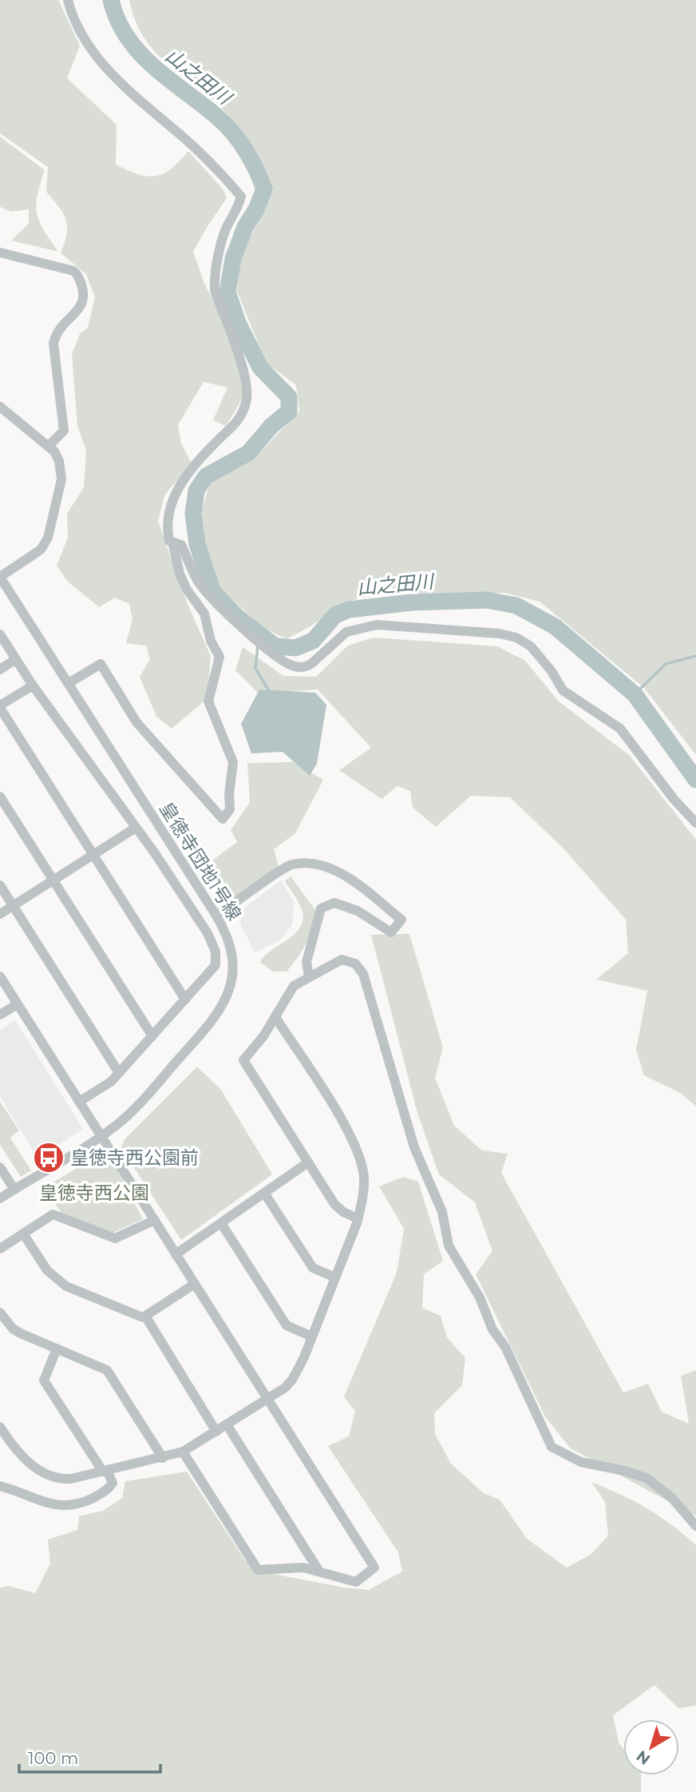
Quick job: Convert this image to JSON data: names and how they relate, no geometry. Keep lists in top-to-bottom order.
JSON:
{
  "streets": {
    "street": ["皇徳寺団地1号線"]
  },
  "water": ["山之田川"],
  "parks": ["皇徳寺西公園"],
  "places": {
    "bus stop": ["皇徳寺西公園前"]
  },
  "scale_bar": "100 m",
  "north": "bottom left"
}
